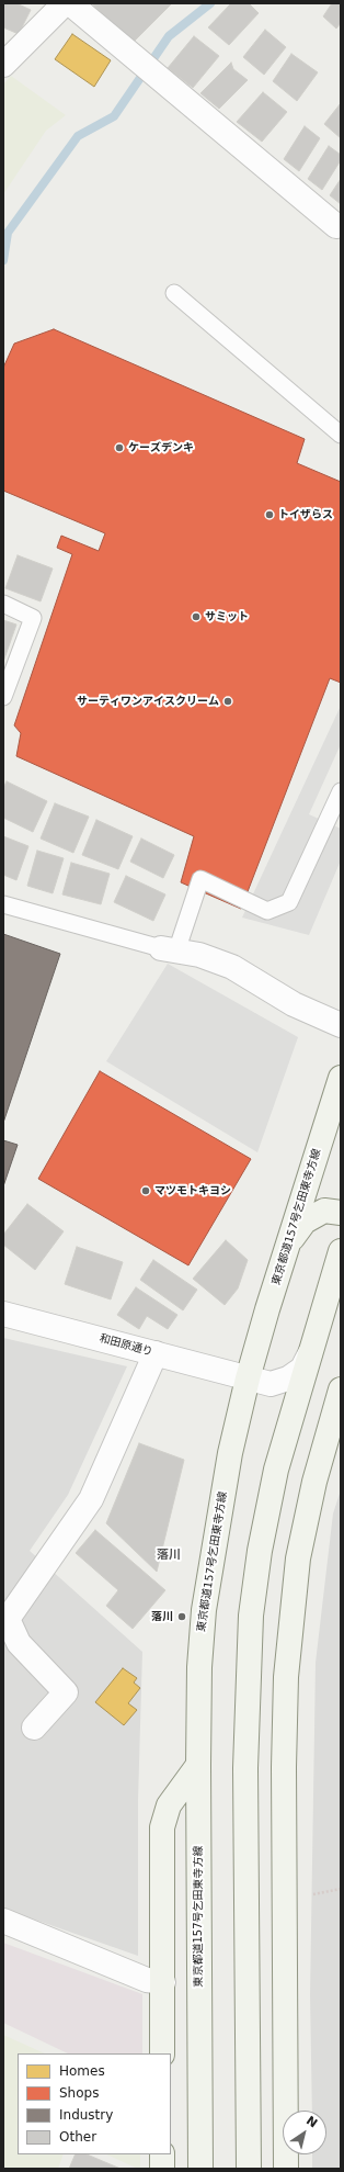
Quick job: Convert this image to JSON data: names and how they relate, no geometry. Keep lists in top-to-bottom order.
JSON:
{
  "streets": {
    "main road": ["東京都道157号乞田東寺方線"],
    "street": ["和田原通り"]
  },
  "crossings": [
    ["東京都道157号乞田東寺方線", "和田原通り"]
  ],
  "districts": ["落川"],
  "places": [
    "ケーズデンキ",
    "トイザらス",
    "サミット",
    "サーティワンアイスクリーム",
    "マツモトキヨシ",
    "落川"
  ],
  "legend": [
    "Homes",
    "Shops",
    "Industry",
    "Other"
  ],
  "north": "top right"
}
